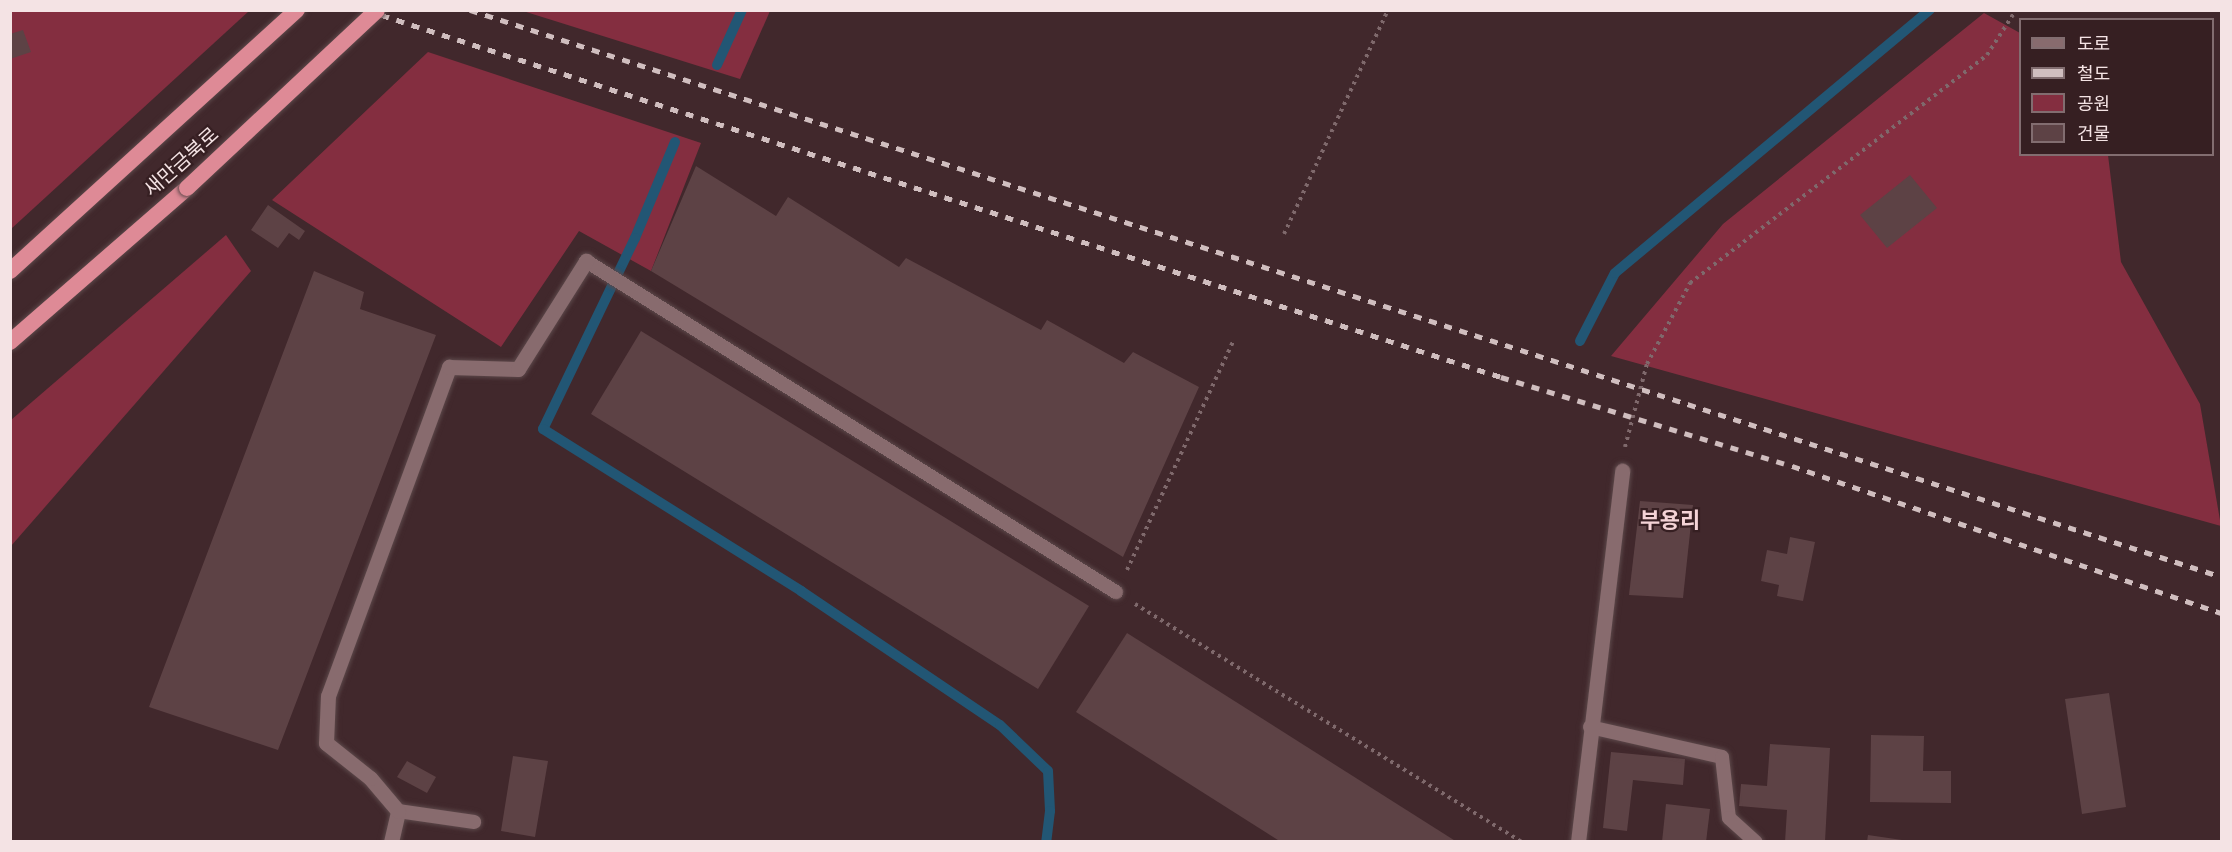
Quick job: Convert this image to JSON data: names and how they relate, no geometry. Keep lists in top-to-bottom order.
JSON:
{
  "streets": {
    "highway": ["새만금북로"]
  },
  "districts": ["부용리"],
  "legend": [
    "도로",
    "철도",
    "공원",
    "건물"
  ]
}
